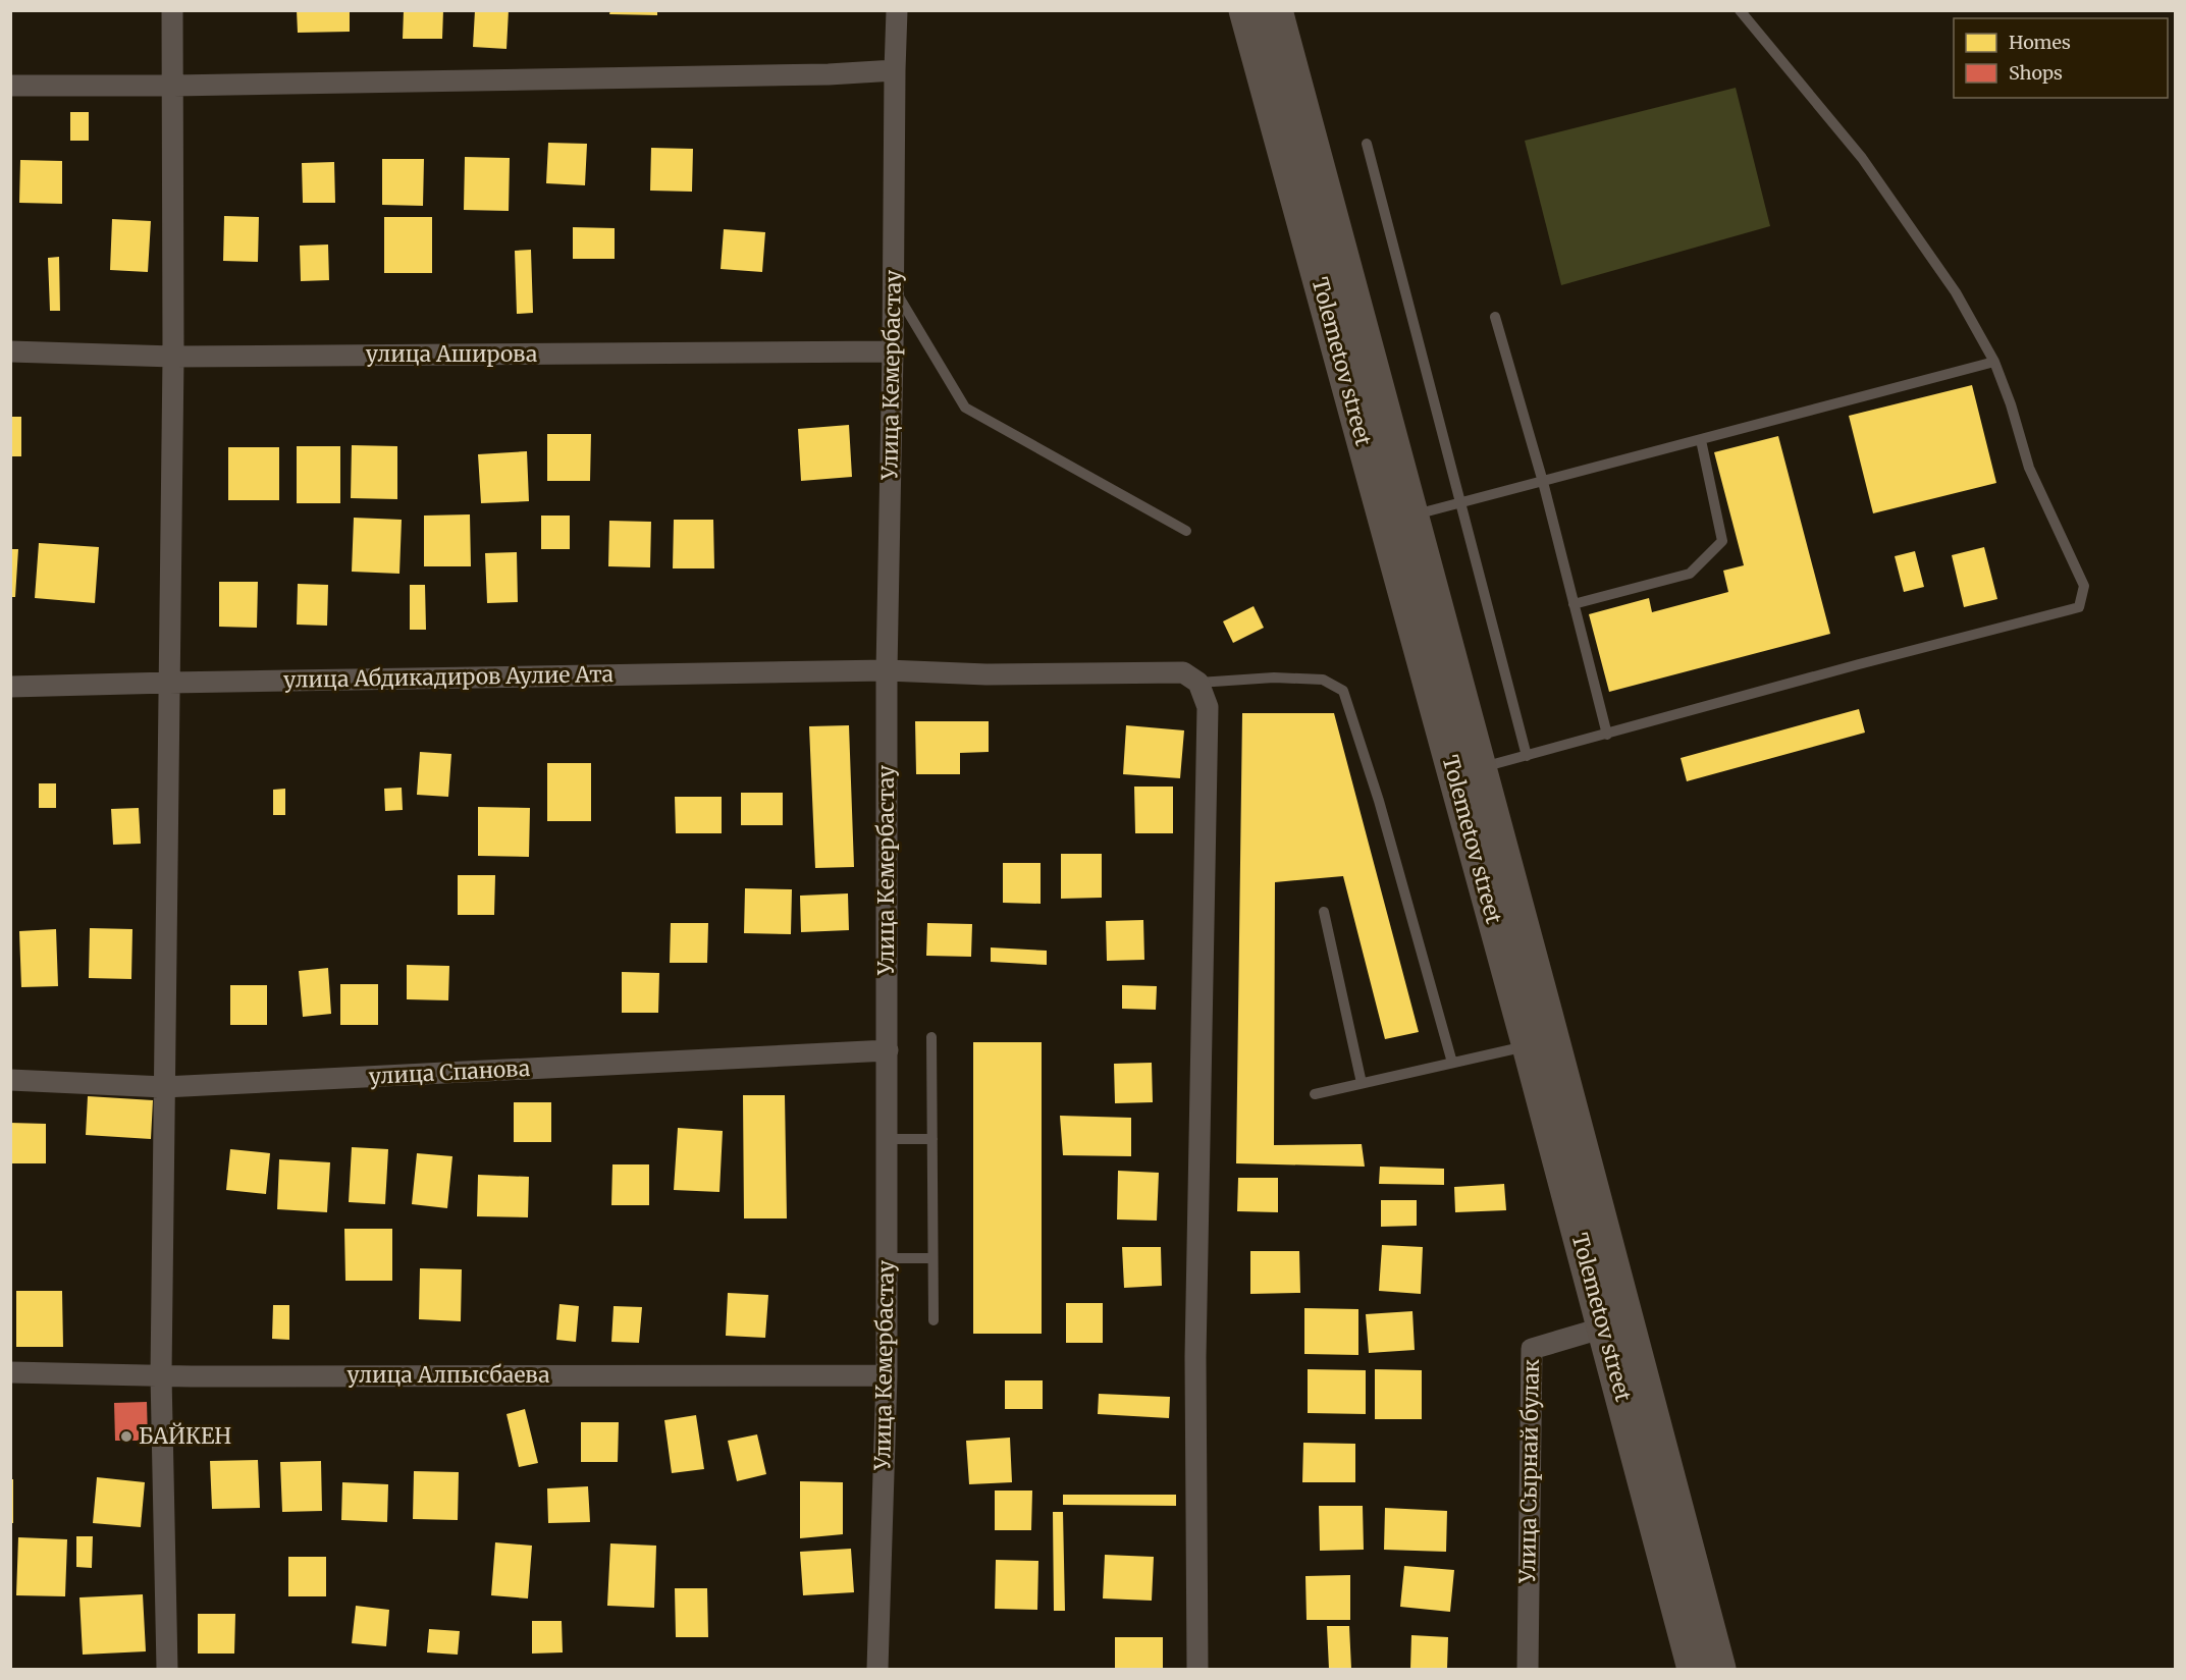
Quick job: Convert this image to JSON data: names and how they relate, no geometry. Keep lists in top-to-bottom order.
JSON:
{
  "streets": {
    "main road": ["Tolemetov street"],
    "street": [
      "улица Аширова",
      "Улица Кемербастау",
      "улица Абдикадиров Аулие Ата",
      "улица Спанова",
      "улица Алпысбаева",
      "Улица Сырнай булак"
    ]
  },
  "crossings": [
    ["улица Аширова", "Улица Кемербастау"],
    ["Tolemetov street", "Улица Сырнай булак"],
    ["Улица Кемербастау", "улица Абдикадиров Аулие Ата"],
    ["Улица Кемербастау", "улица Спанова"],
    ["Улица Кемербастау", "улица Алпысбаева"]
  ],
  "places": ["БАЙКЕН"],
  "legend": ["Homes", "Shops"]
}
